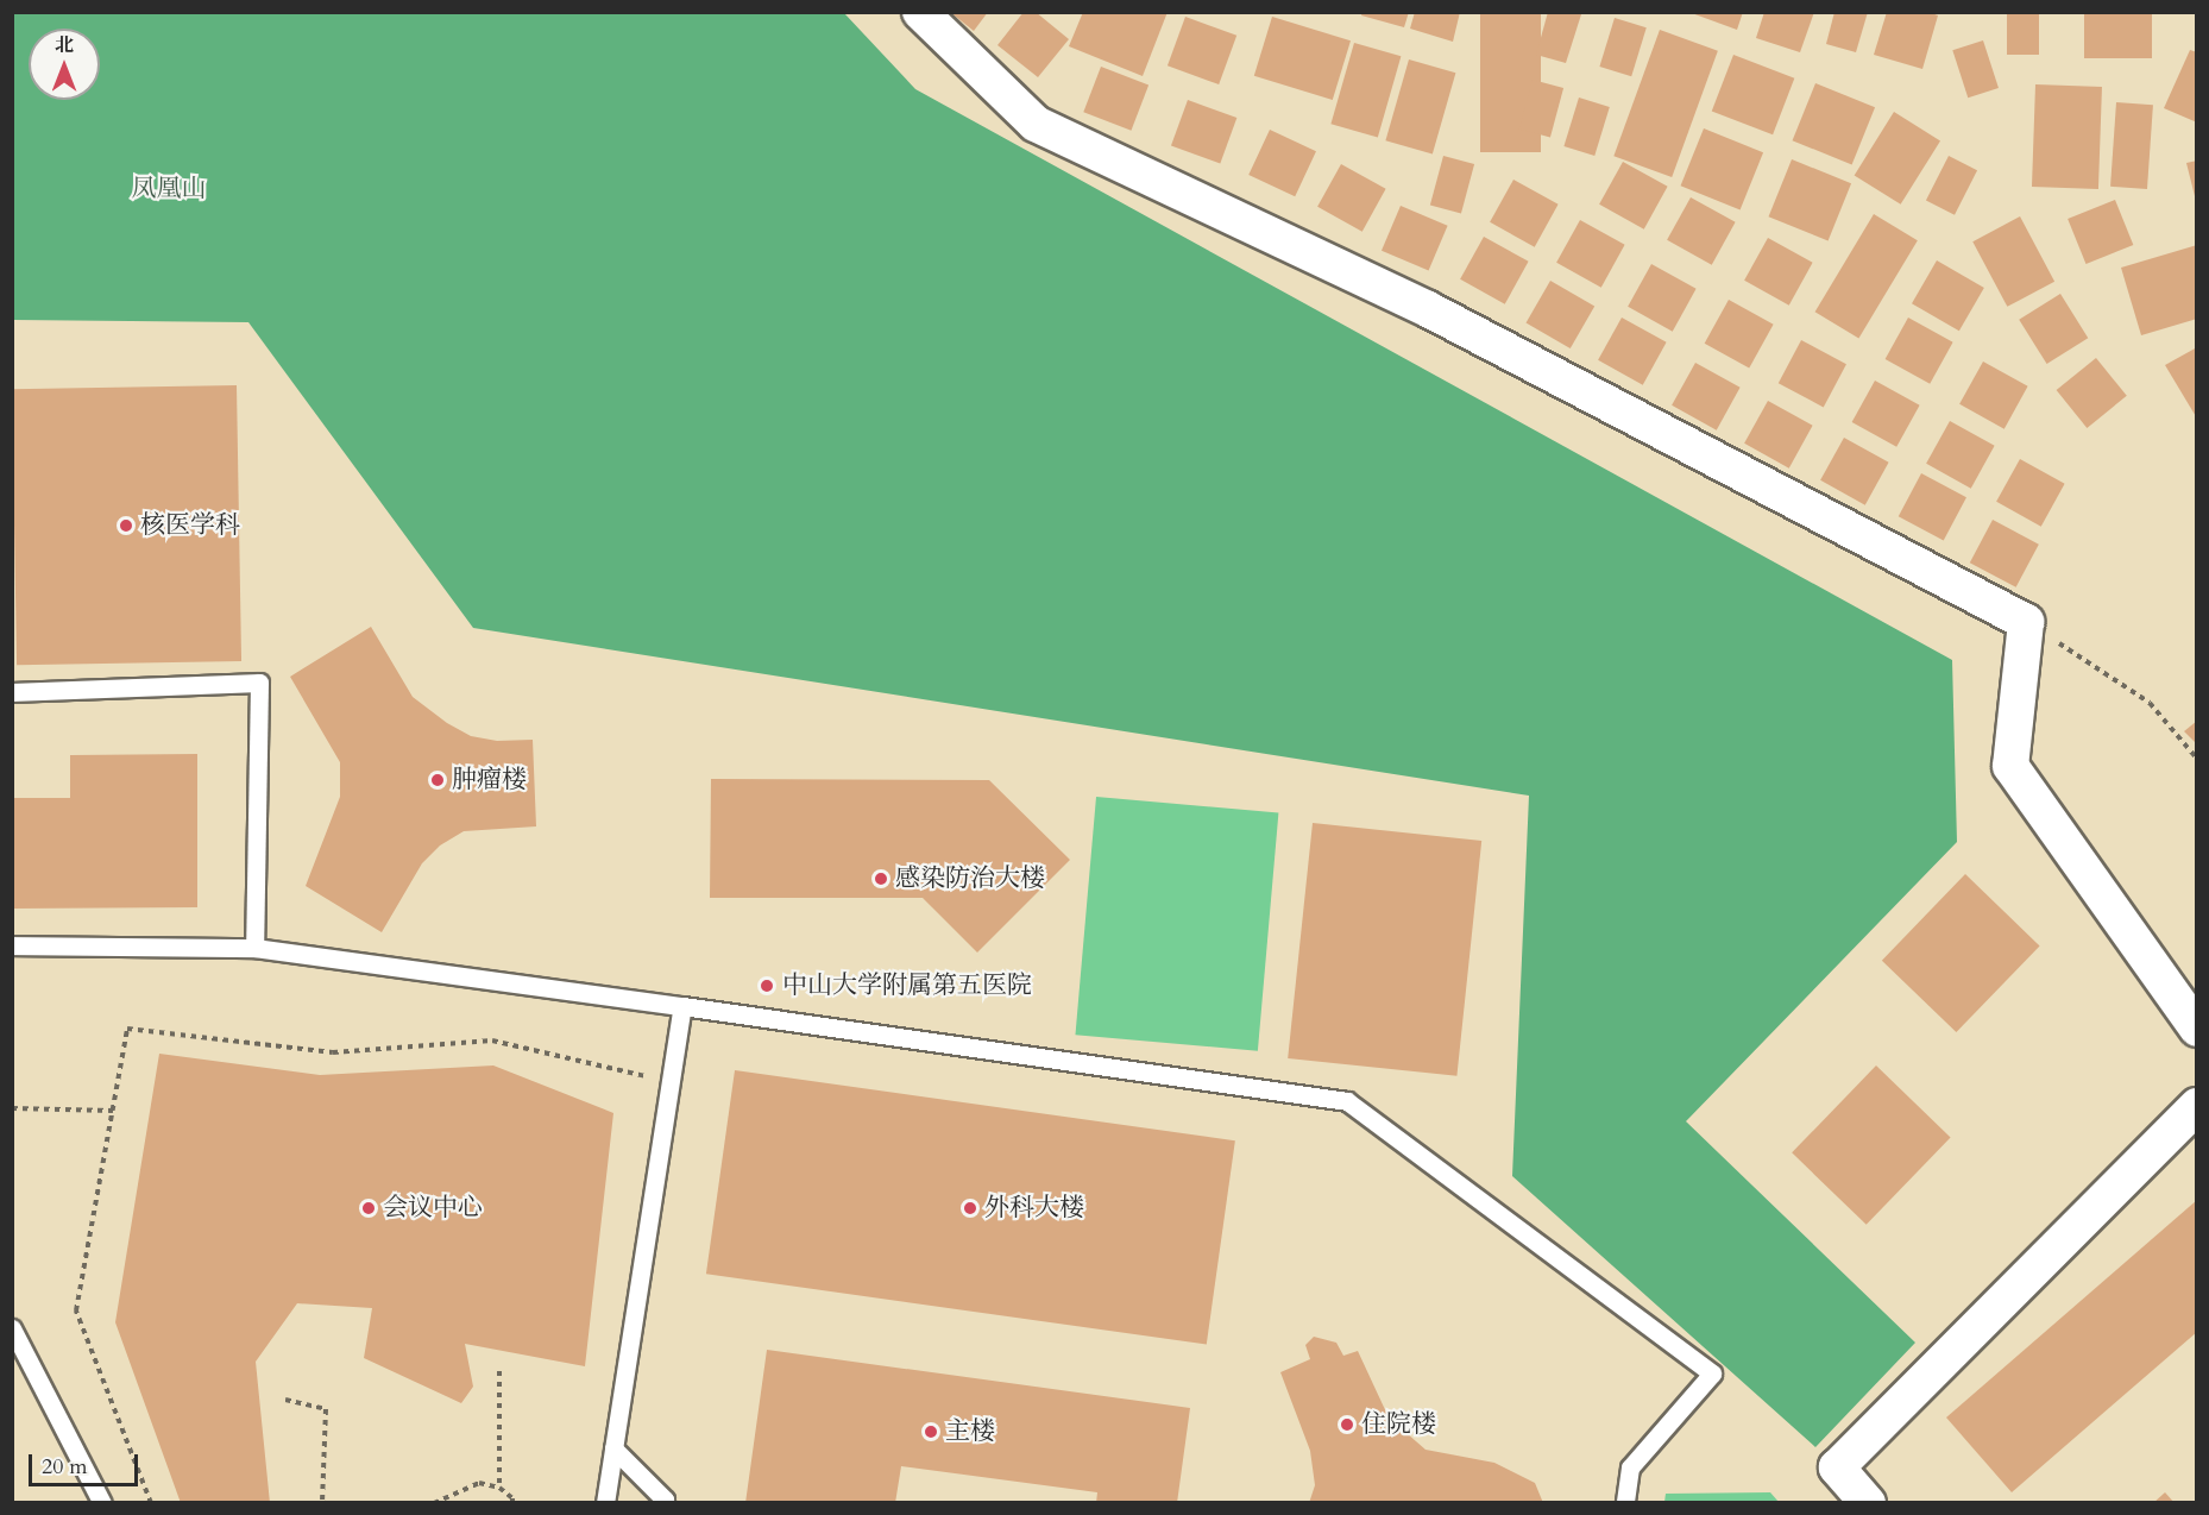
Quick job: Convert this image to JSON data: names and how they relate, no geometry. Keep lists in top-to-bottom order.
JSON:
{
  "parks": ["凤凰山"],
  "places": [
    "核医学科",
    "肿瘤楼",
    "感染防治大楼",
    "中山大学附属第五医院",
    "会议中心",
    "外科大楼",
    "住院楼",
    "主楼"
  ],
  "scale_bar": "20 m",
  "north": "top"
}
